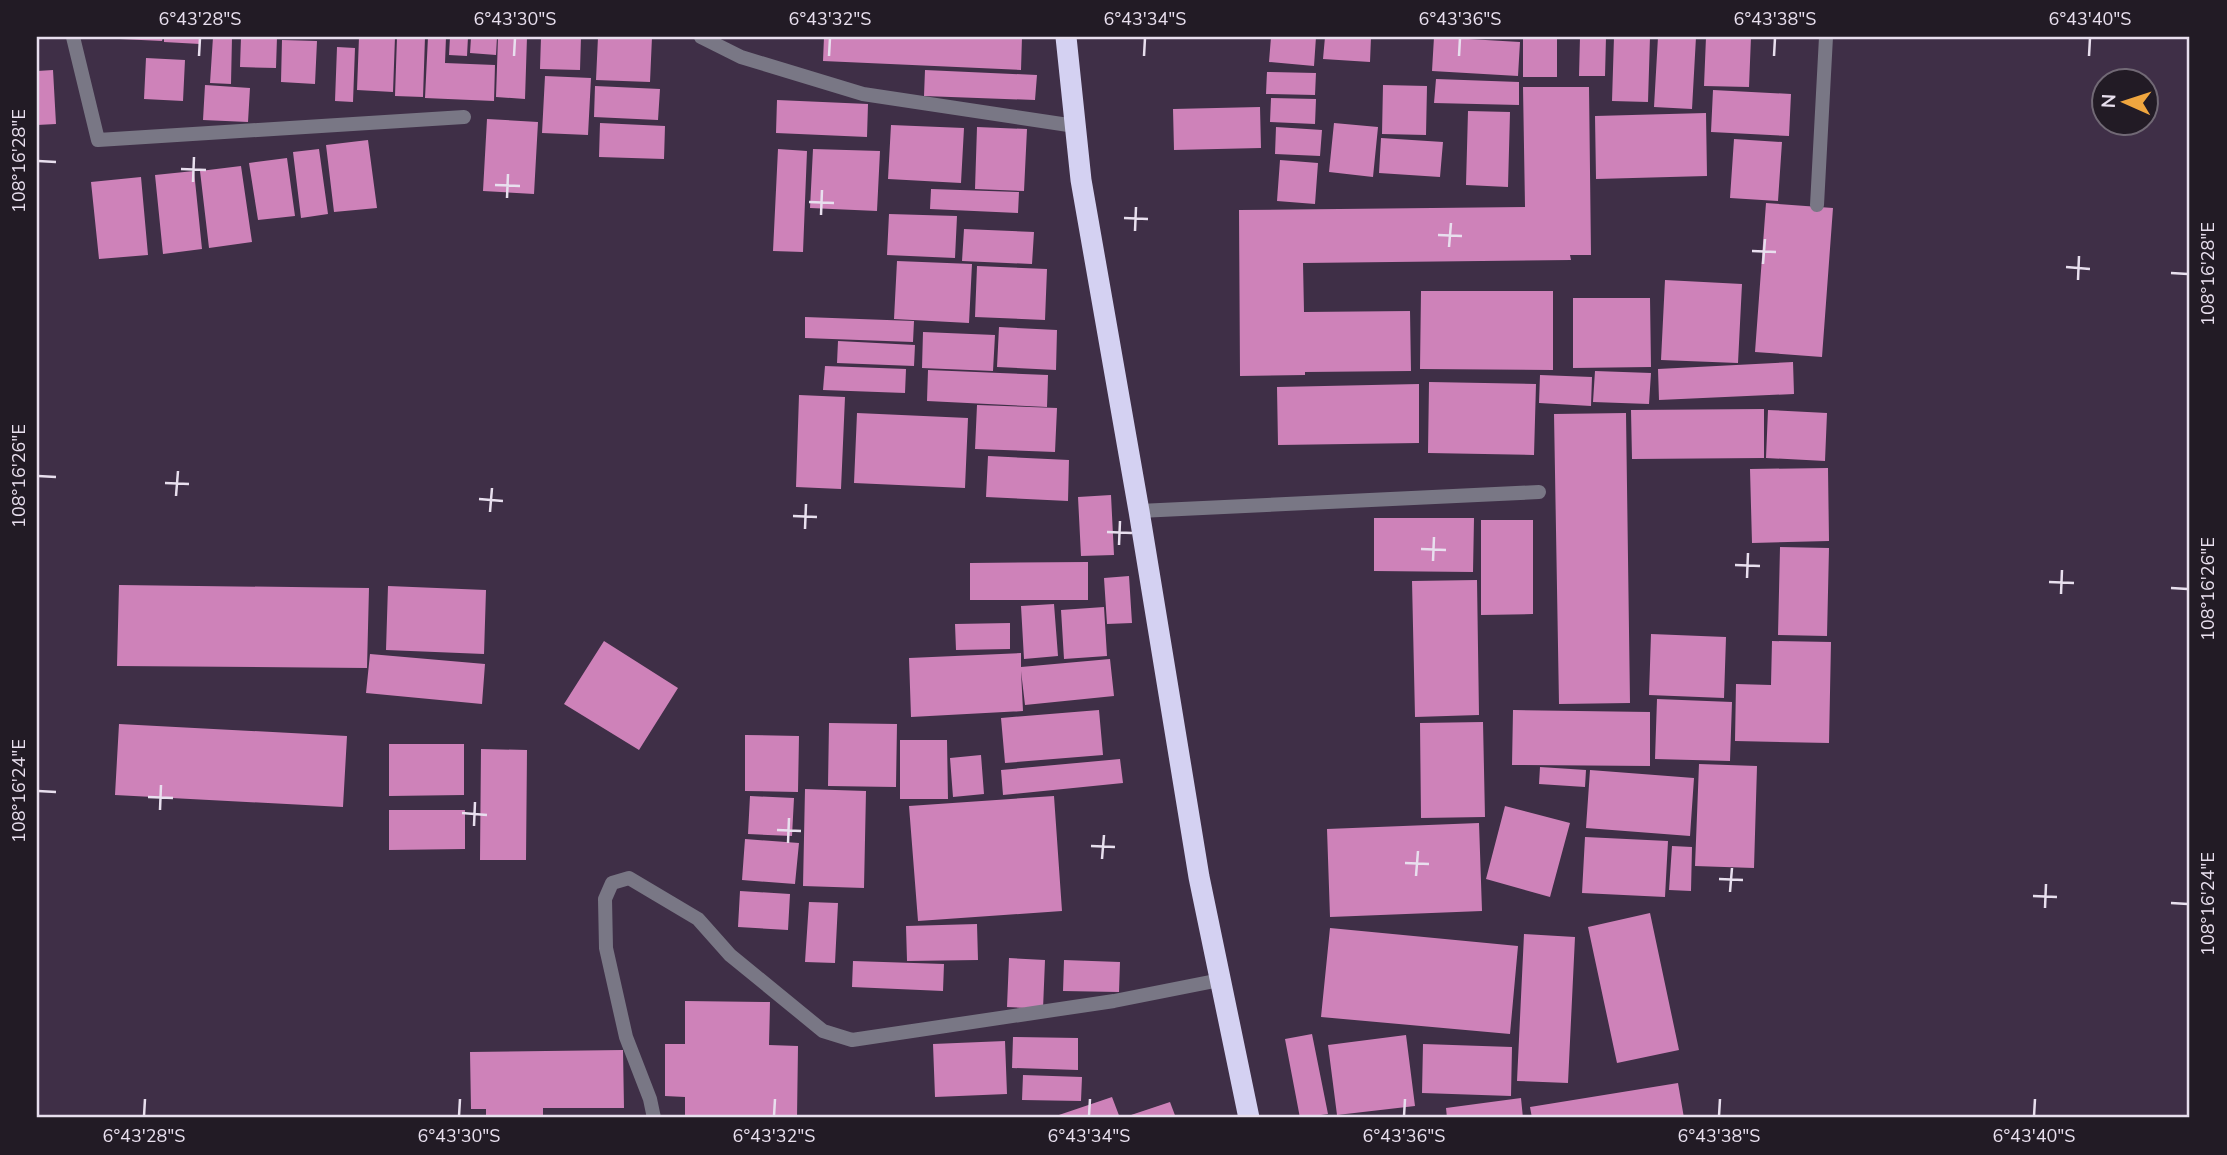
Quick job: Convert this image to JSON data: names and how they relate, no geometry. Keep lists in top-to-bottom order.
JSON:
{
  "north": "left",
  "coordinates": [
    "6°43'28\"S",
    "6°43'30\"S",
    "6°43'32\"S",
    "6°43'34\"S",
    "6°43'36\"S",
    "6°43'38\"S",
    "6°43'40\"S",
    "108°16'28\"E",
    "108°16'26\"E",
    "108°16'24\"E"
  ]
}
